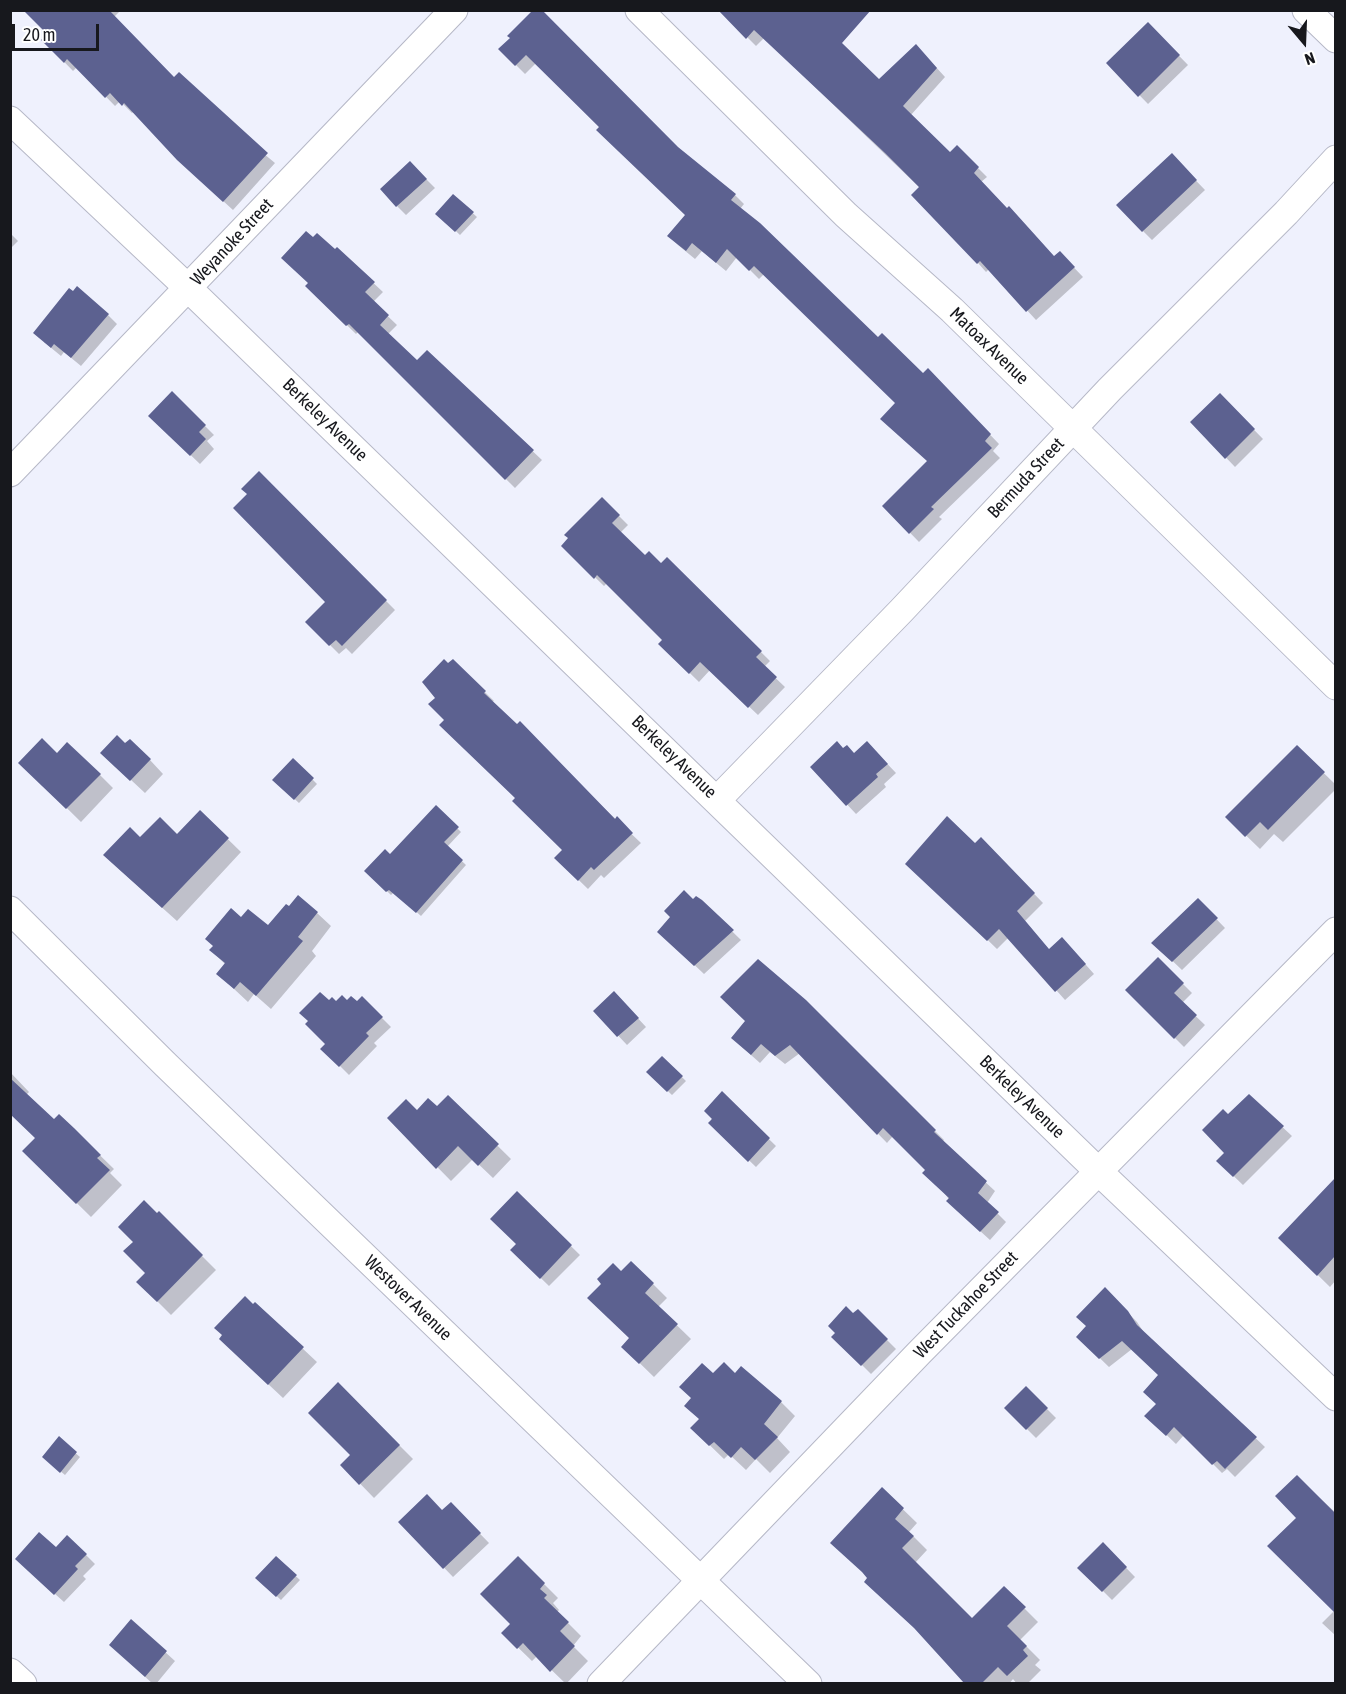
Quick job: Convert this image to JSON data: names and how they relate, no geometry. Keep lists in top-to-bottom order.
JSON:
{
  "streets": {
    "street": [
      "Weyanoke Street",
      "Matoax Avenue",
      "Berkeley Avenue",
      "Bermuda Street",
      "Westover Avenue",
      "West Tuckahoe Street"
    ]
  },
  "crossings": [
    ["Weyanoke Street", "Berkeley Avenue"],
    ["Matoax Avenue", "Bermuda Street"],
    ["Berkeley Avenue", "Bermuda Street"],
    ["Berkeley Avenue", "West Tuckahoe Street"],
    ["Westover Avenue", "West Tuckahoe Street"]
  ],
  "scale_bar": "20 m",
  "north": "bottom"
}
